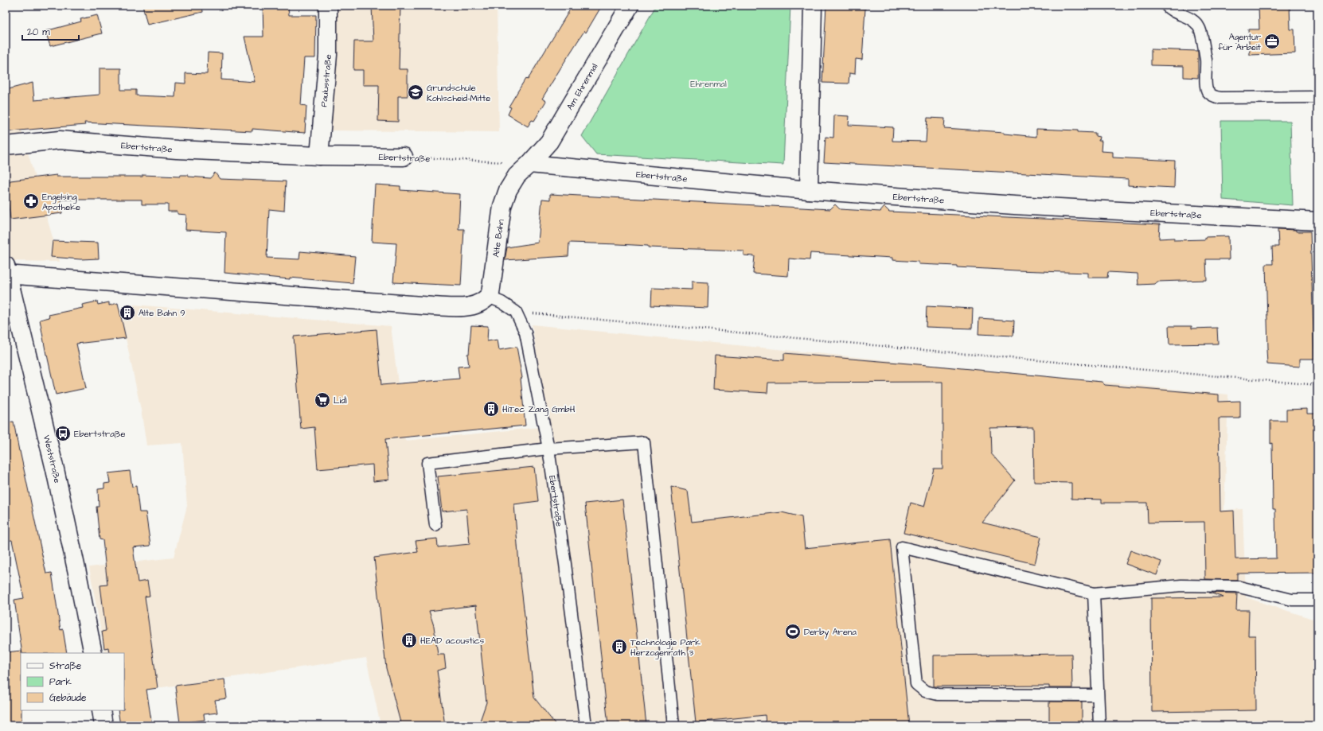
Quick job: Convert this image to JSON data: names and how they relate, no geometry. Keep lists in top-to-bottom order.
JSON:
{
  "streets": {
    "street": [
      "Paulusstraße",
      "Am Ehrenmal",
      "Ebertstraße",
      "Alte Bahn",
      "Weststraße"
    ]
  },
  "crossings": [
    ["Paulusstraße", "Ebertstraße"],
    ["Am Ehrenmal", "Ebertstraße"],
    ["Am Ehrenmal", "Alte Bahn"],
    ["Ebertstraße", "Alte Bahn"]
  ],
  "parks": ["Ehrenmal"],
  "places": {
    "office": ["Agentur für Arbeit"],
    "school or university": ["Grundschule Kohlscheid-Mitte"],
    "pharmacy": ["Engelsing Apotheke"],
    "building": [
      "Alte Bahn 9",
      "HiTec Zang GmbH",
      "HEAD acoustics",
      "Technologie Park Herzogenrath 3"
    ],
    "supermarket": ["Lidl"],
    "bus stop": ["Ebertstraße"],
    "sports": ["Derby Arena"]
  },
  "legend": ["Straße", "Park", "Gebäude"],
  "scale_bar": "20 m"
}
